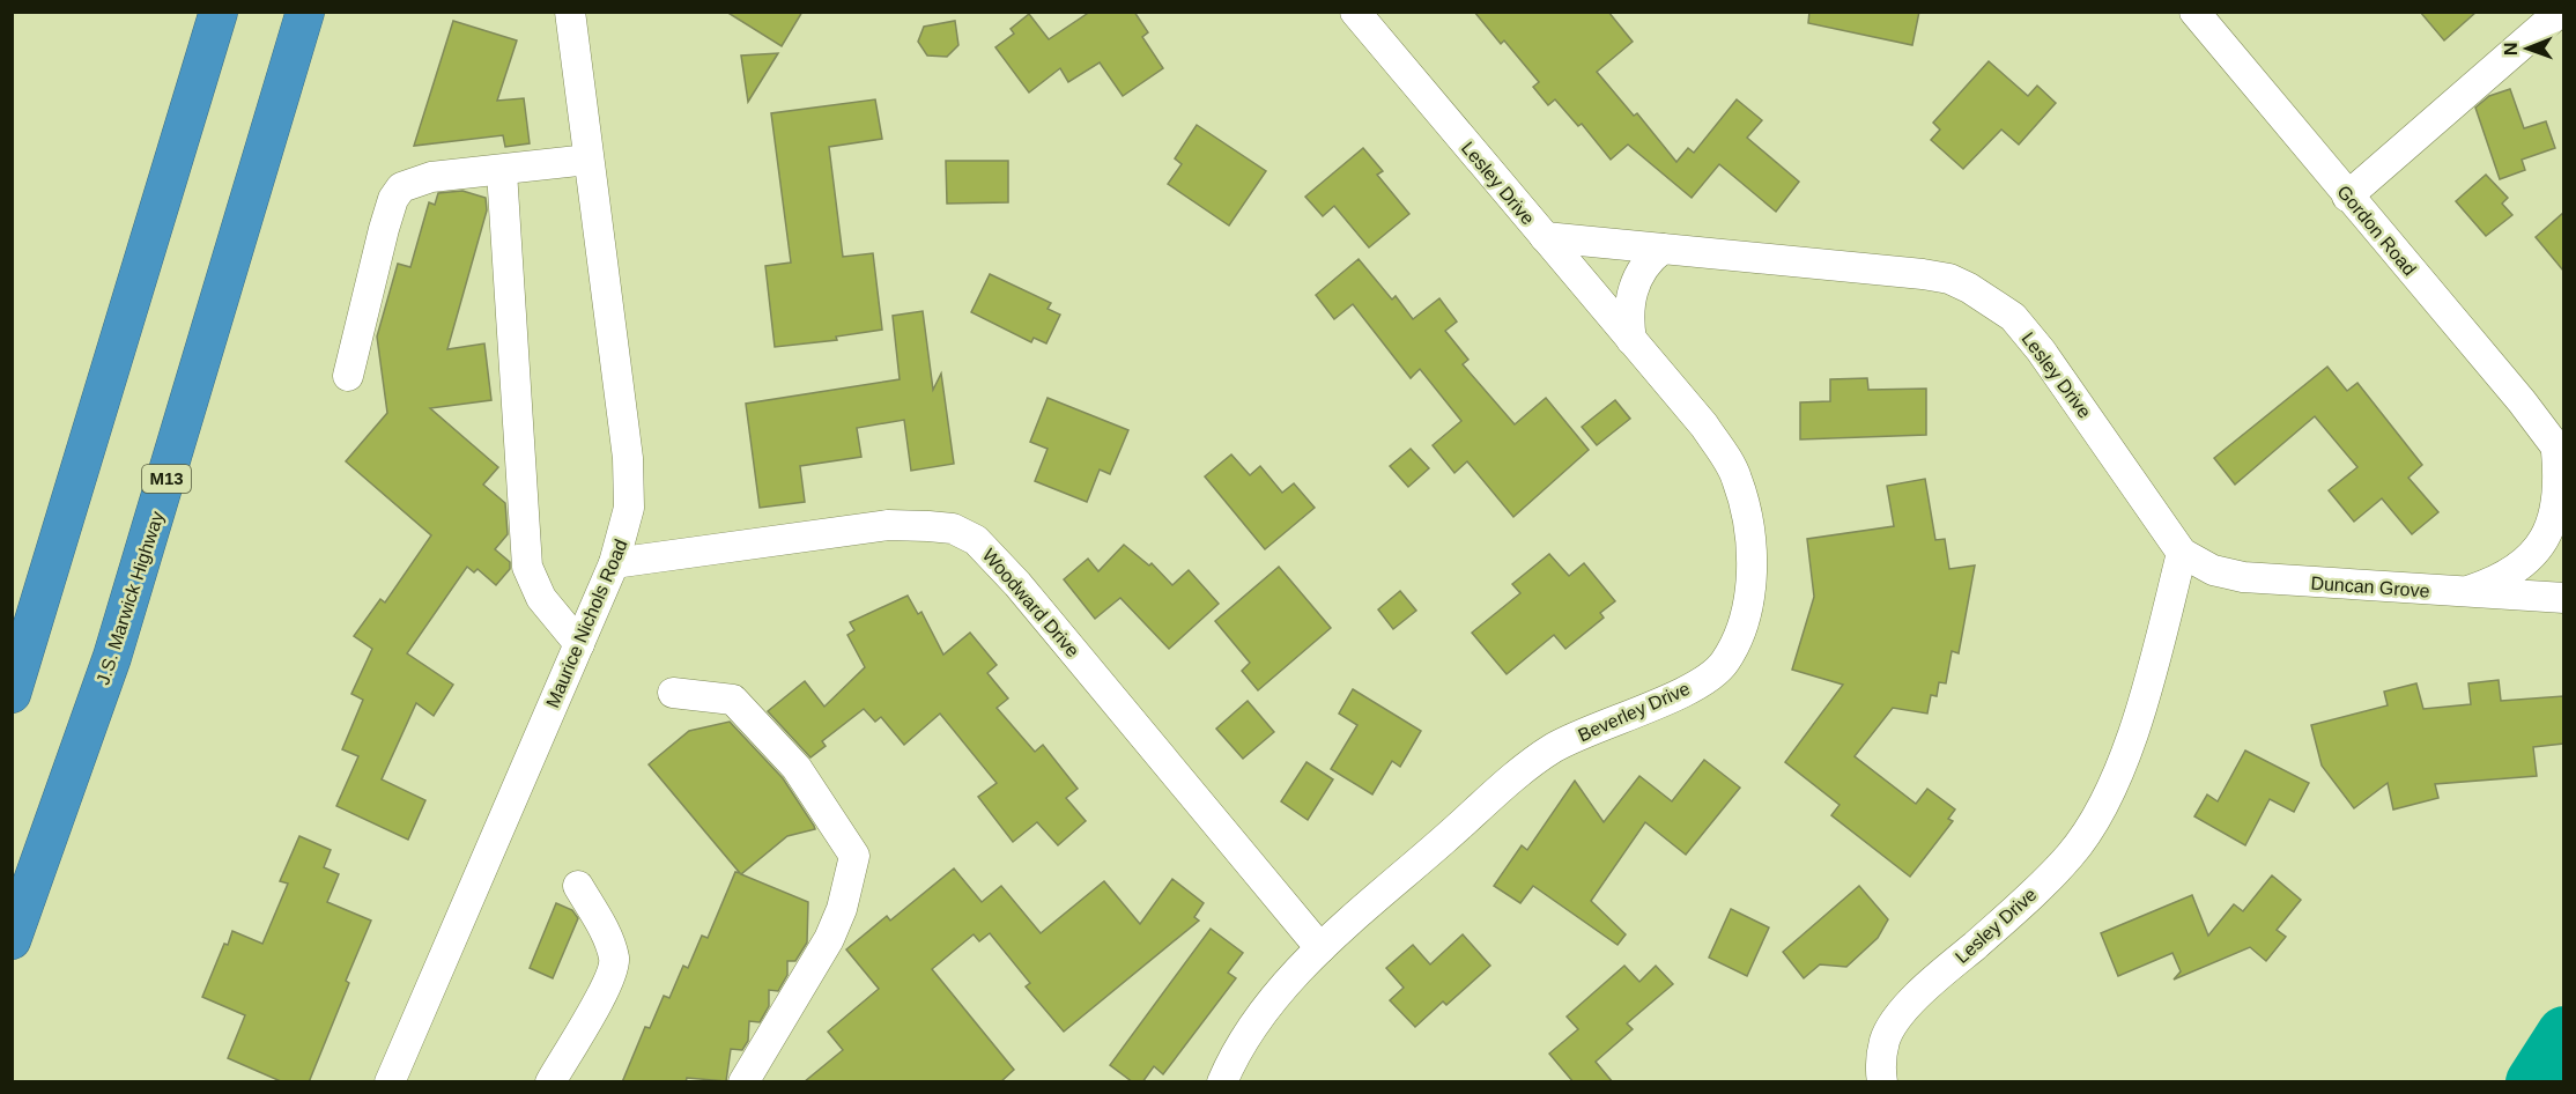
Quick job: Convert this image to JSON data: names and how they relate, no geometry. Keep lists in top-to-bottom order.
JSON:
{
  "streets": {
    "highway": ["M13", "J.S. Marwick Highway"],
    "street": [
      "Lesley Drive",
      "Gordon Road",
      "Duncan Grove",
      "Woodward Drive",
      "Maurice Nichols Road",
      "Beverley Drive"
    ]
  },
  "crossings": [
    ["Lesley Drive", "Duncan Grove"],
    ["Lesley Drive", "Beverley Drive"],
    ["Gordon Road", "Duncan Grove"],
    ["Woodward Drive", "Maurice Nichols Road"],
    ["Woodward Drive", "Beverley Drive"]
  ],
  "north": "left"
}
